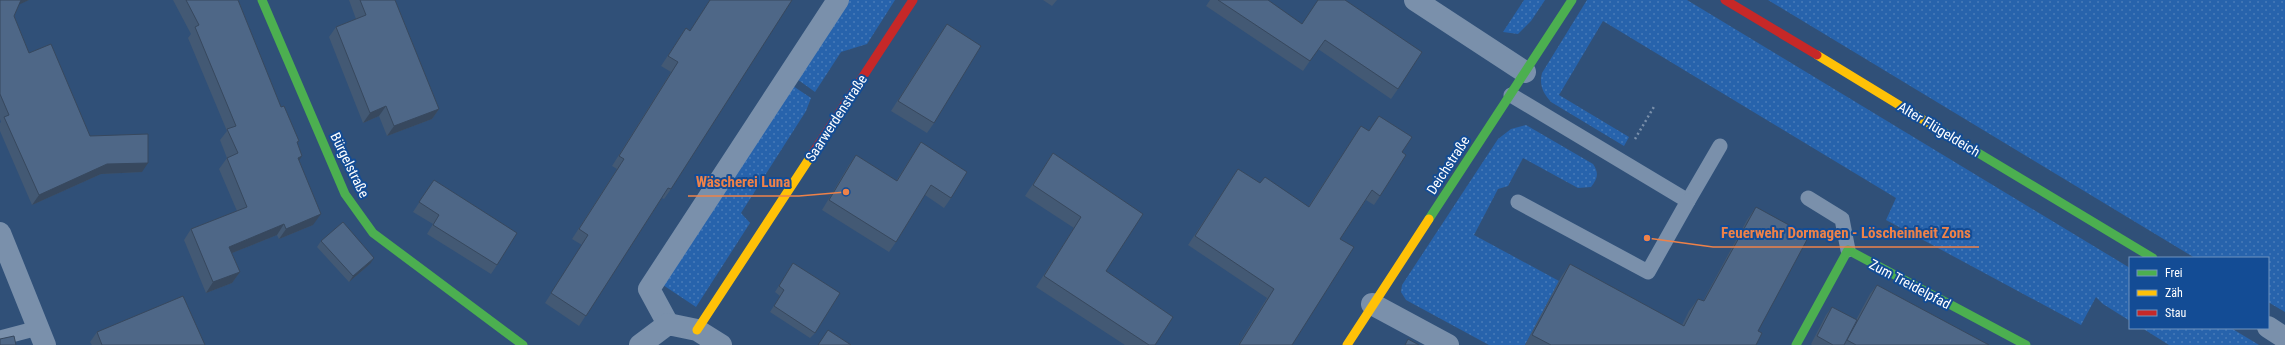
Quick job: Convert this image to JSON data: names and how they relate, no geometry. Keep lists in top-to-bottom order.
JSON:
{
  "streets": {
    "street": [
      "Saarwerdenstraße",
      "Alter Flügeldeich",
      "Bürgelstraße",
      "Deichstraße",
      "Zum Treidelpfad"
    ]
  },
  "places": ["Wäscherei Luna", "Feuerwehr Dormagen - Löscheinheit Zons"],
  "legend": ["Frei", "Zäh", "Stau"]
}
